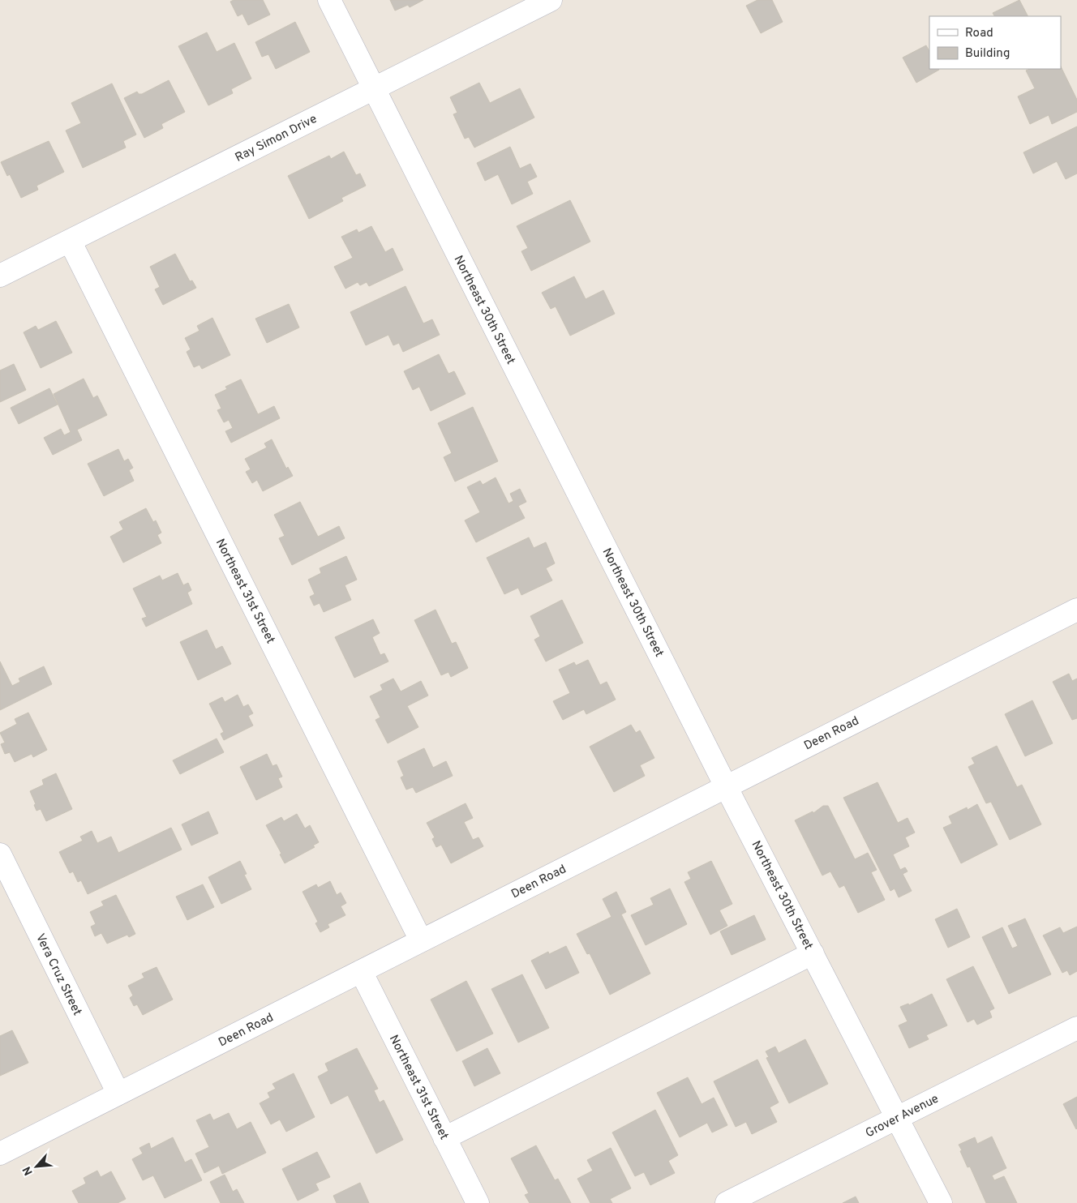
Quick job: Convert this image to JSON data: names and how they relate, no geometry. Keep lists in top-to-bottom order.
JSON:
{
  "streets": {
    "street": [
      "Ray Simon Drive",
      "Northeast 30th Street",
      "Northeast 31st Street",
      "Deen Road",
      "Vera Cruz Street",
      "Grover Avenue"
    ]
  },
  "crossings": [
    ["Ray Simon Drive", "Northeast 30th Street"],
    ["Ray Simon Drive", "Northeast 31st Street"],
    ["Northeast 30th Street", "Deen Road"],
    ["Northeast 30th Street", "Grover Avenue"],
    ["Northeast 31st Street", "Deen Road"],
    ["Deen Road", "Vera Cruz Street"]
  ],
  "legend": ["Road", "Building"],
  "north": "bottom left"
}
